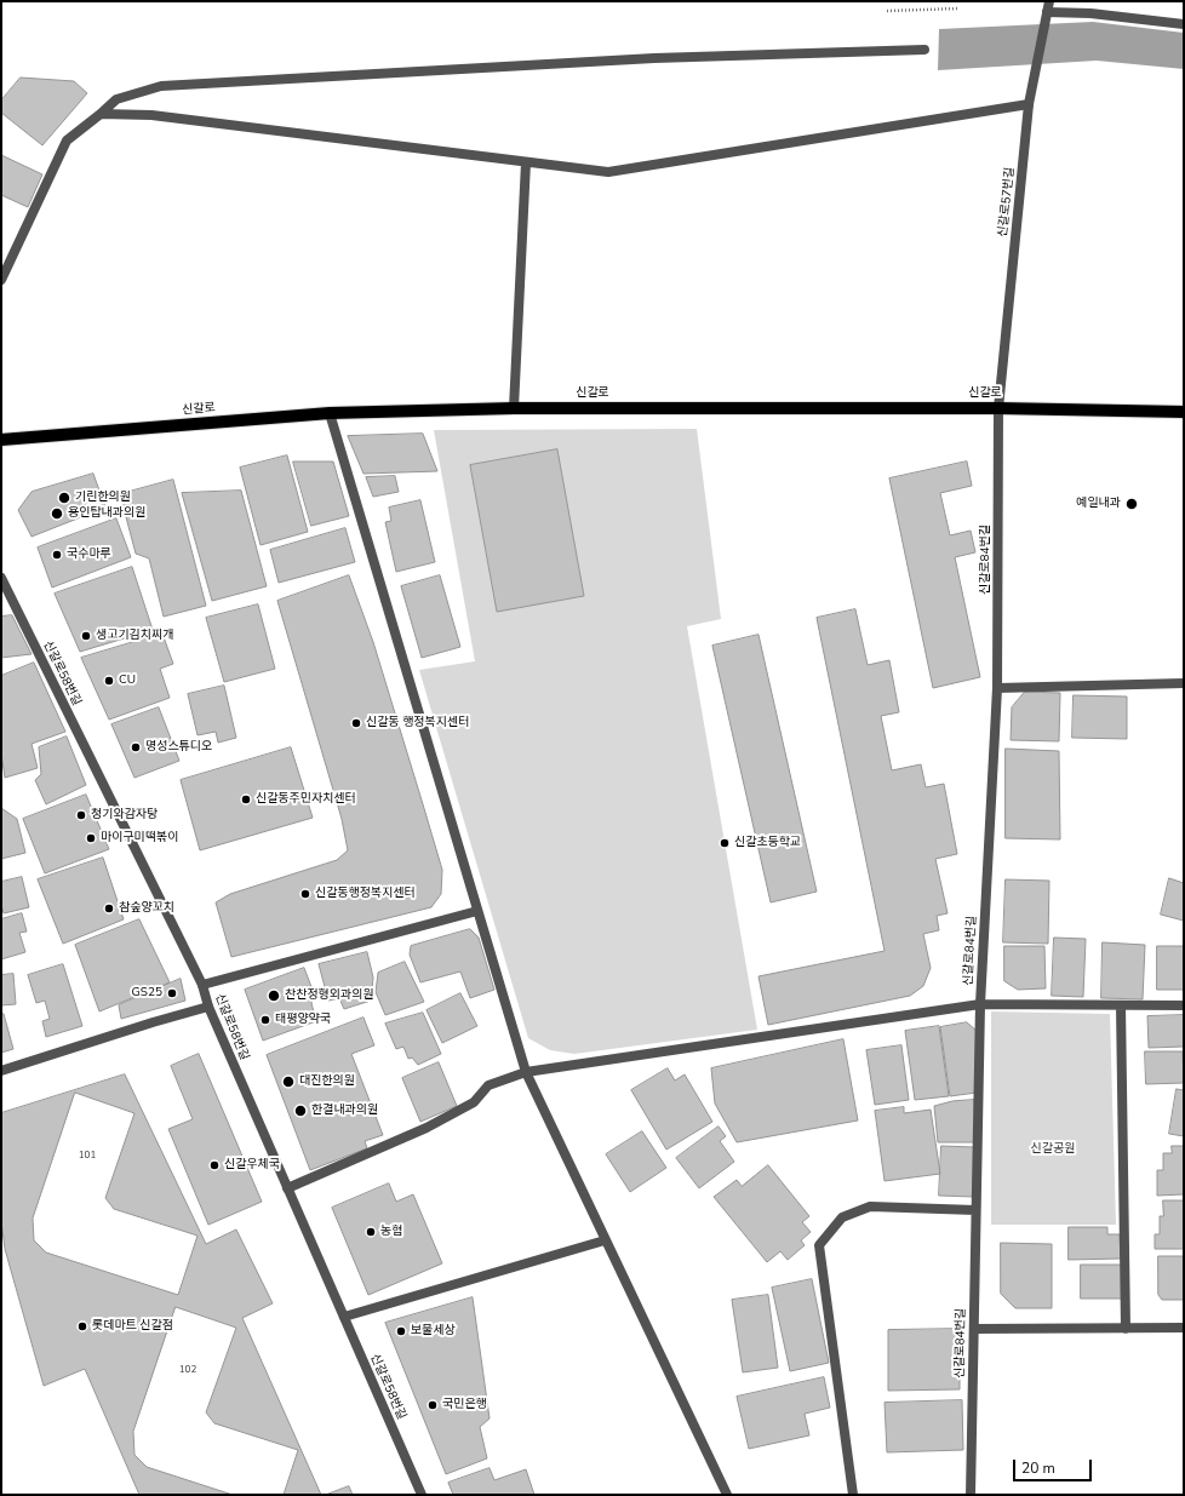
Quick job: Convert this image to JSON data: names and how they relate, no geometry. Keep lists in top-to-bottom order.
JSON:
{
  "streets": {
    "main road": ["신갈로"],
    "street": ["신갈로57번길", "신갈로84번길", "신갈로58번길"]
  },
  "crossings": [
    ["신갈로57번길", "신갈로"],
    ["신갈로57번길", "신갈로84번길"],
    ["신갈로", "신갈로84번길"]
  ],
  "parks": ["신갈공원"],
  "places": [
    "기린한의원",
    "예일내과",
    "용인탑내과의원",
    "국수마루",
    "생고기김치찌개",
    "CU",
    "신갈동 행정복지센터",
    "명성스튜디오",
    "신갈동주민자치센터",
    "청기와감자탕",
    "마이구미떡볶이",
    "신갈초등학교",
    "신갈동행정복지센터",
    "참숲양꼬치",
    "GS25",
    "찬찬정형외과의원",
    "태평양약국",
    "대진한의원",
    "한결내과의원",
    "신갈우체국",
    "농협",
    "롯데마트 신갈점",
    "보물세상",
    "국민은행"
  ],
  "house_numbers": ["101", "102"],
  "scale_bar": "20 m"
}
